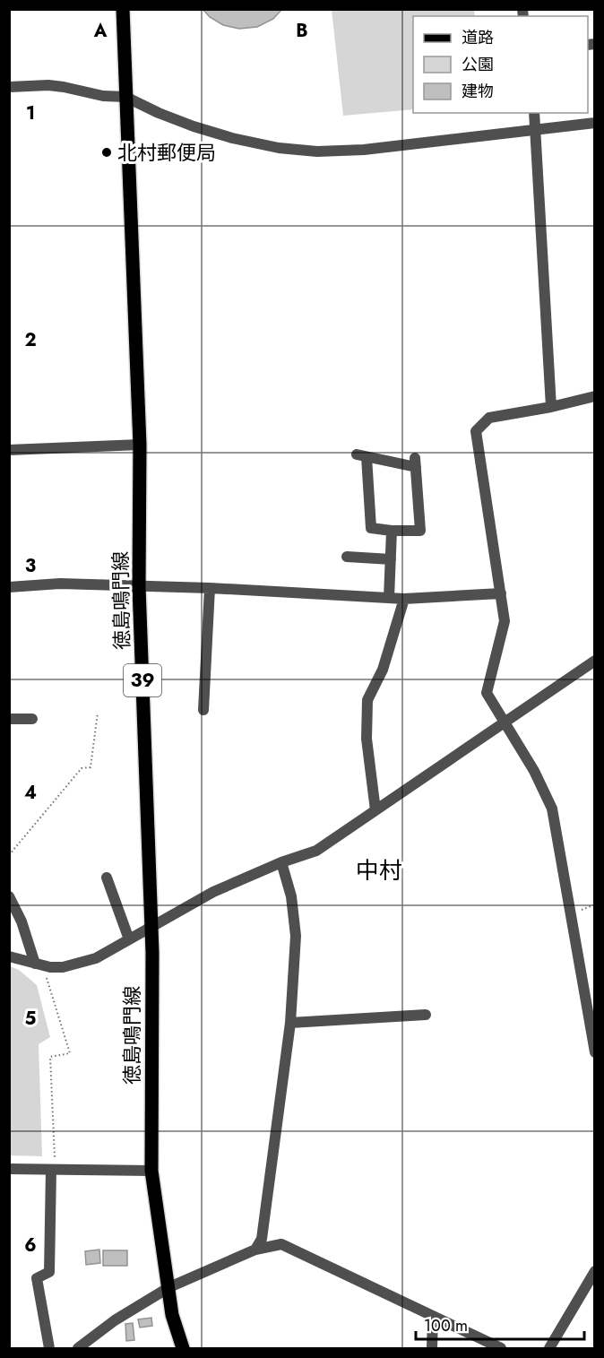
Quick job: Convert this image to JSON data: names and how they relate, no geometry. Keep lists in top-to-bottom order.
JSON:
{
  "streets": {
    "main road": ["徳島鳴門線", "39"]
  },
  "districts": ["中村"],
  "places": ["北村郵便局"],
  "legend": ["道路", "公園", "建物"],
  "scale_bar": "100 m",
  "grid": {
    "columns": ["A", "B"],
    "rows": [
      "1",
      "2",
      "3",
      "4",
      "5",
      "6"
    ]
  }
}
